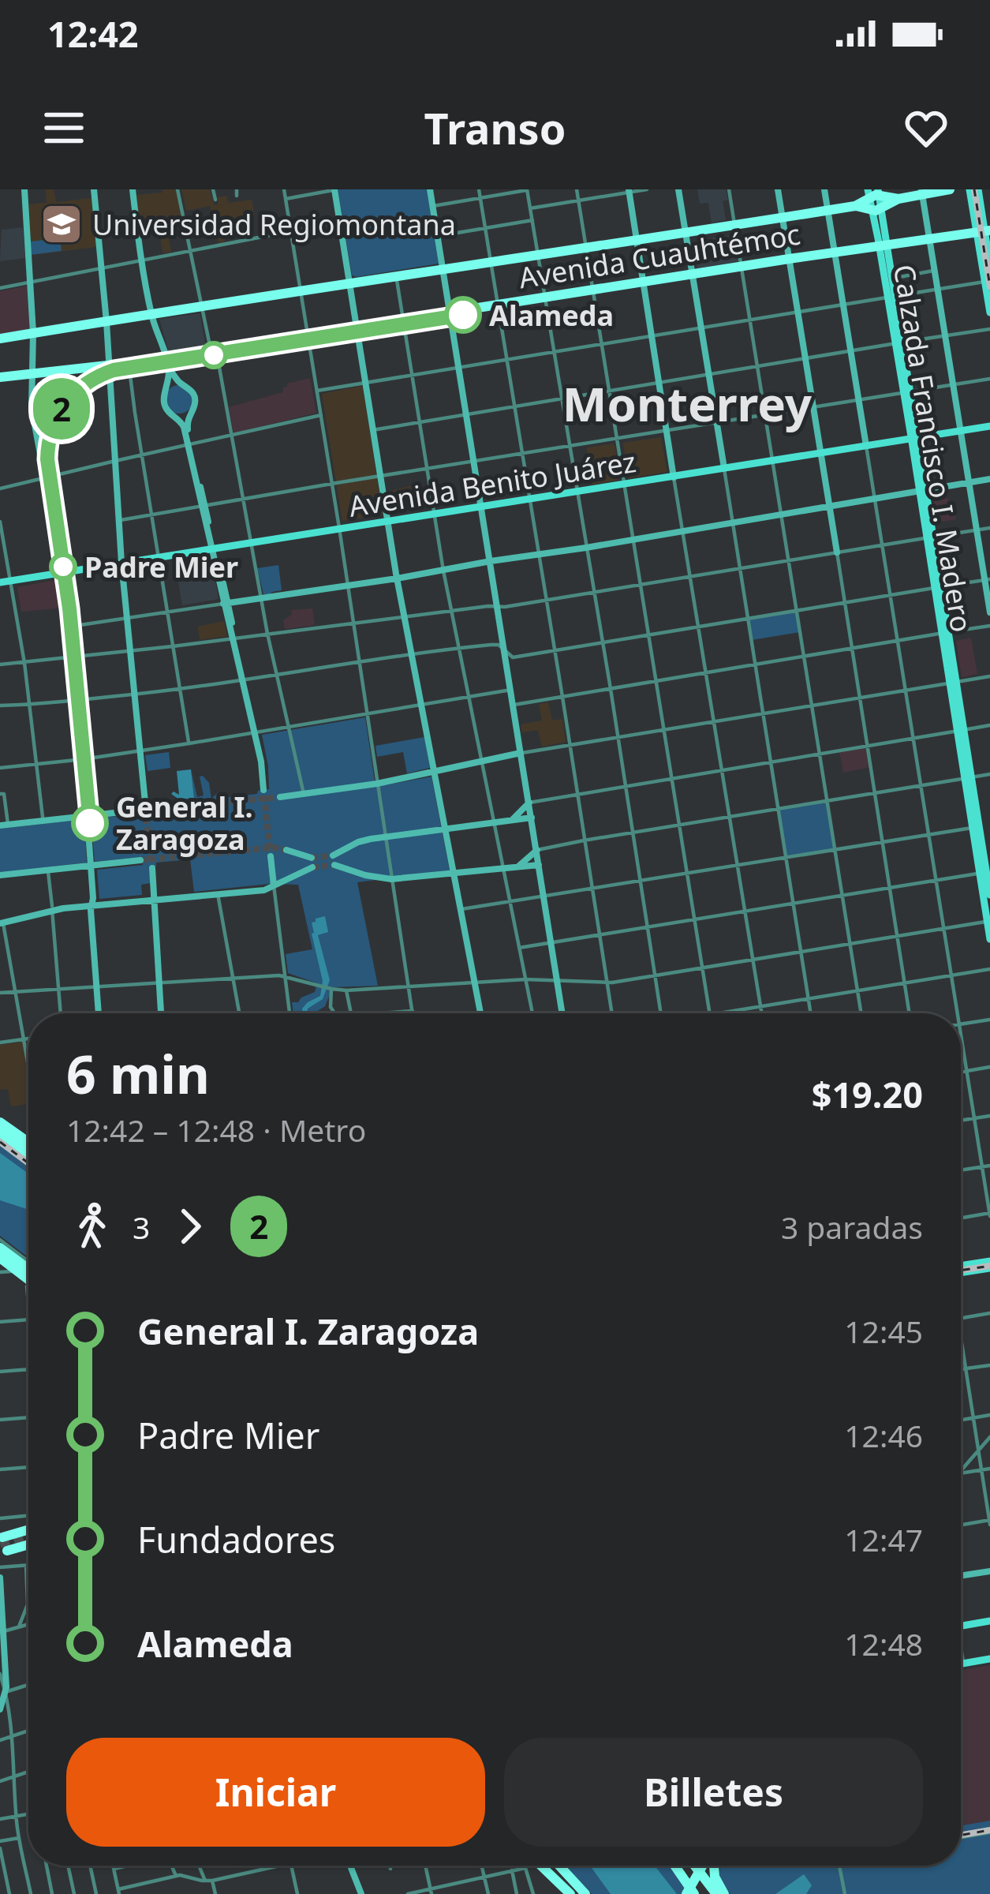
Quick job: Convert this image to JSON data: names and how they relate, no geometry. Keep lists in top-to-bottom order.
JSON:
{
  "streets": {
    "highway": ["Avenida Cuauhtémoc"],
    "main road": ["Calzada Francisco I. Madero", "Avenida Benito Juárez"]
  },
  "crossings": [
    ["Avenida Cuauhtémoc", "Calzada Francisco I. Madero"],
    ["Calzada Francisco I. Madero", "Avenida Benito Juárez"]
  ],
  "districts": ["Monterrey"],
  "places": {
    "school or university": ["Universidad Regiomontana"],
    "other": ["Alameda", "Padre Mier", "General I. Zaragoza"]
  },
  "lines": ["metro line 2"],
  "page": {
    "status": "12:42",
    "header": "Transo",
    "on_map": "2",
    "heading": ["6 min", "12:42 – 12:48 · Metro", "$19.20"],
    "legs": ["3", "2", "3 paradas"],
    "list": [
      {
        "name": "General I. Zaragoza",
        "value": "12:45"
      },
      {
        "name": "Padre Mier",
        "value": "12:46"
      },
      {
        "name": "Fundadores",
        "value": "12:47"
      },
      {
        "name": "Alameda",
        "value": "12:48"
      }
    ],
    "buttons": ["Iniciar", "Billetes"]
  }
}
